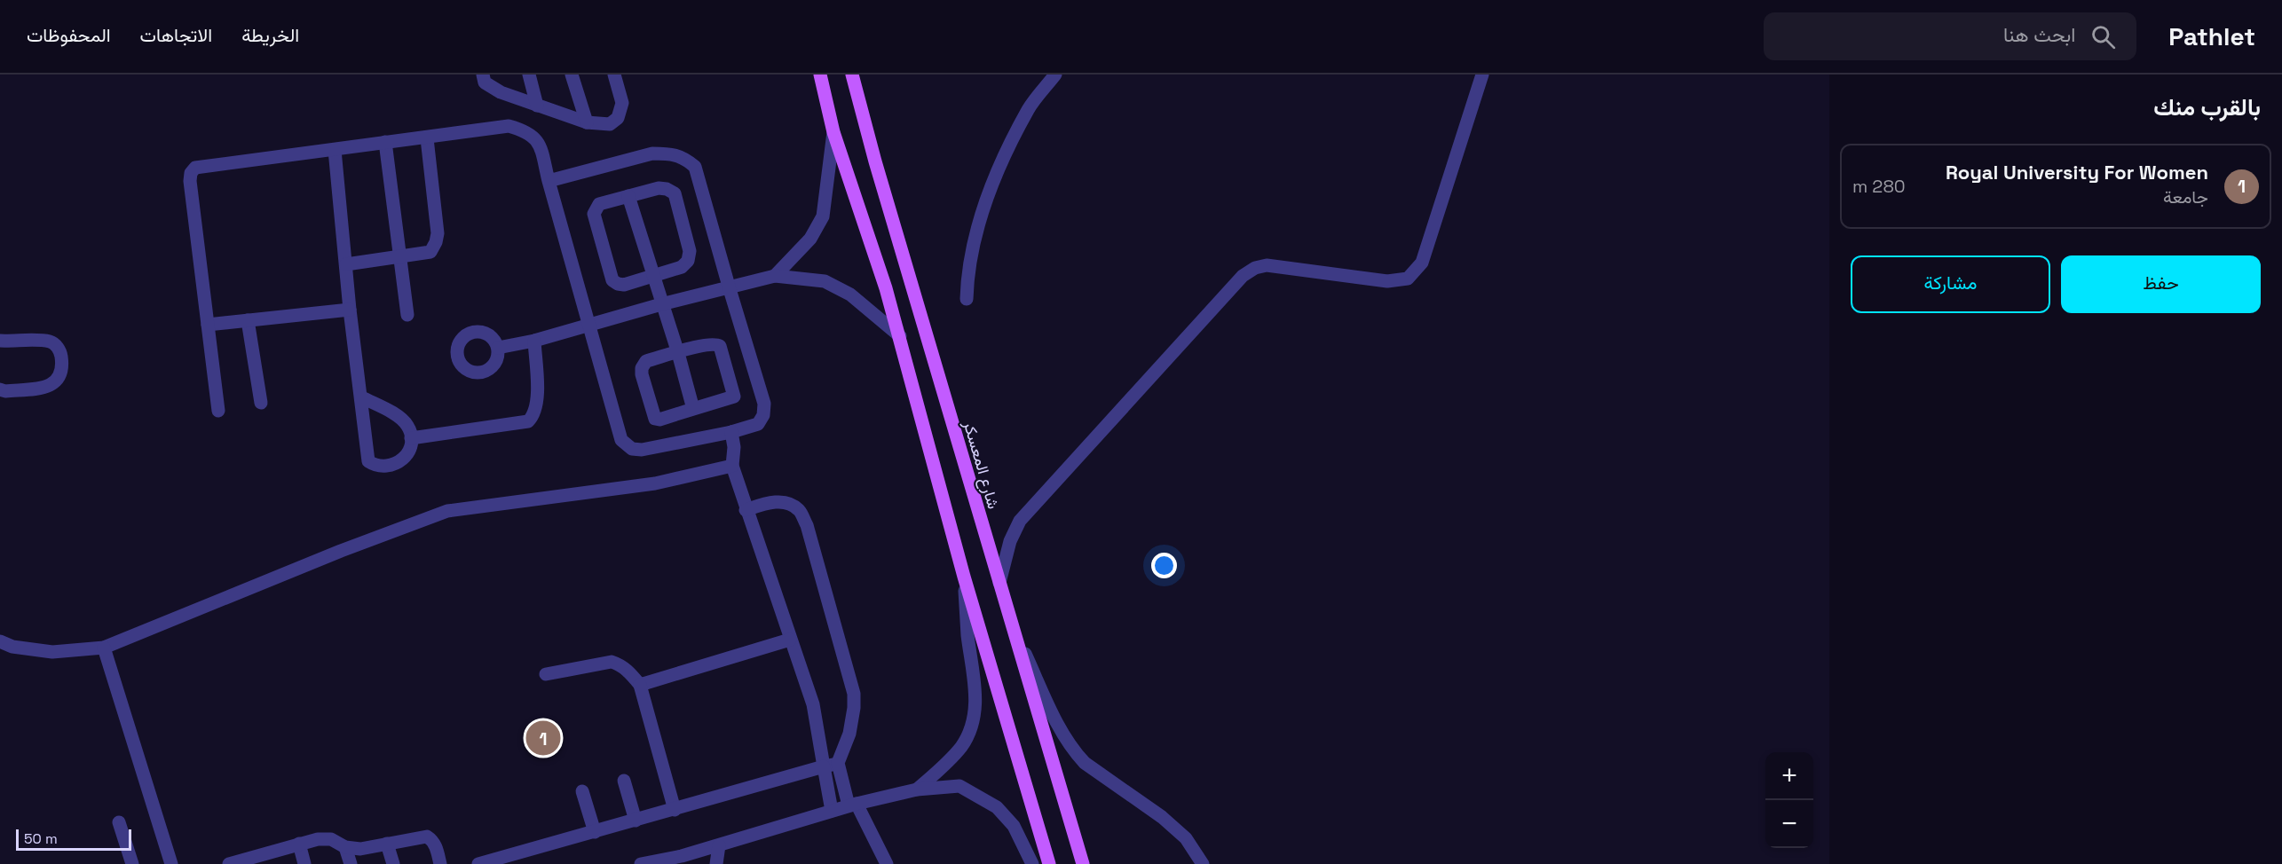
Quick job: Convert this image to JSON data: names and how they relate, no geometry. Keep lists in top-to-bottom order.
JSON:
{
  "streets": {
    "main road": ["شارع المعسكر"]
  },
  "scale_bar": "50 m",
  "page": {
    "header": "Pathlet",
    "search": "ابحث هنا",
    "nav": ["الخريطة", "الاتجاهات", "المحفوظات"],
    "heading": "بالقرب منك",
    "list": [
      {
        "mark": "1",
        "name": "Royal University For Women",
        "note": "جامعة",
        "value": "280 m"
      }
    ],
    "buttons": ["حفظ", "مشاركة"],
    "pins": "1",
    "map_buttons": ["+", "−"],
    "scale": "50 m"
  }
}
